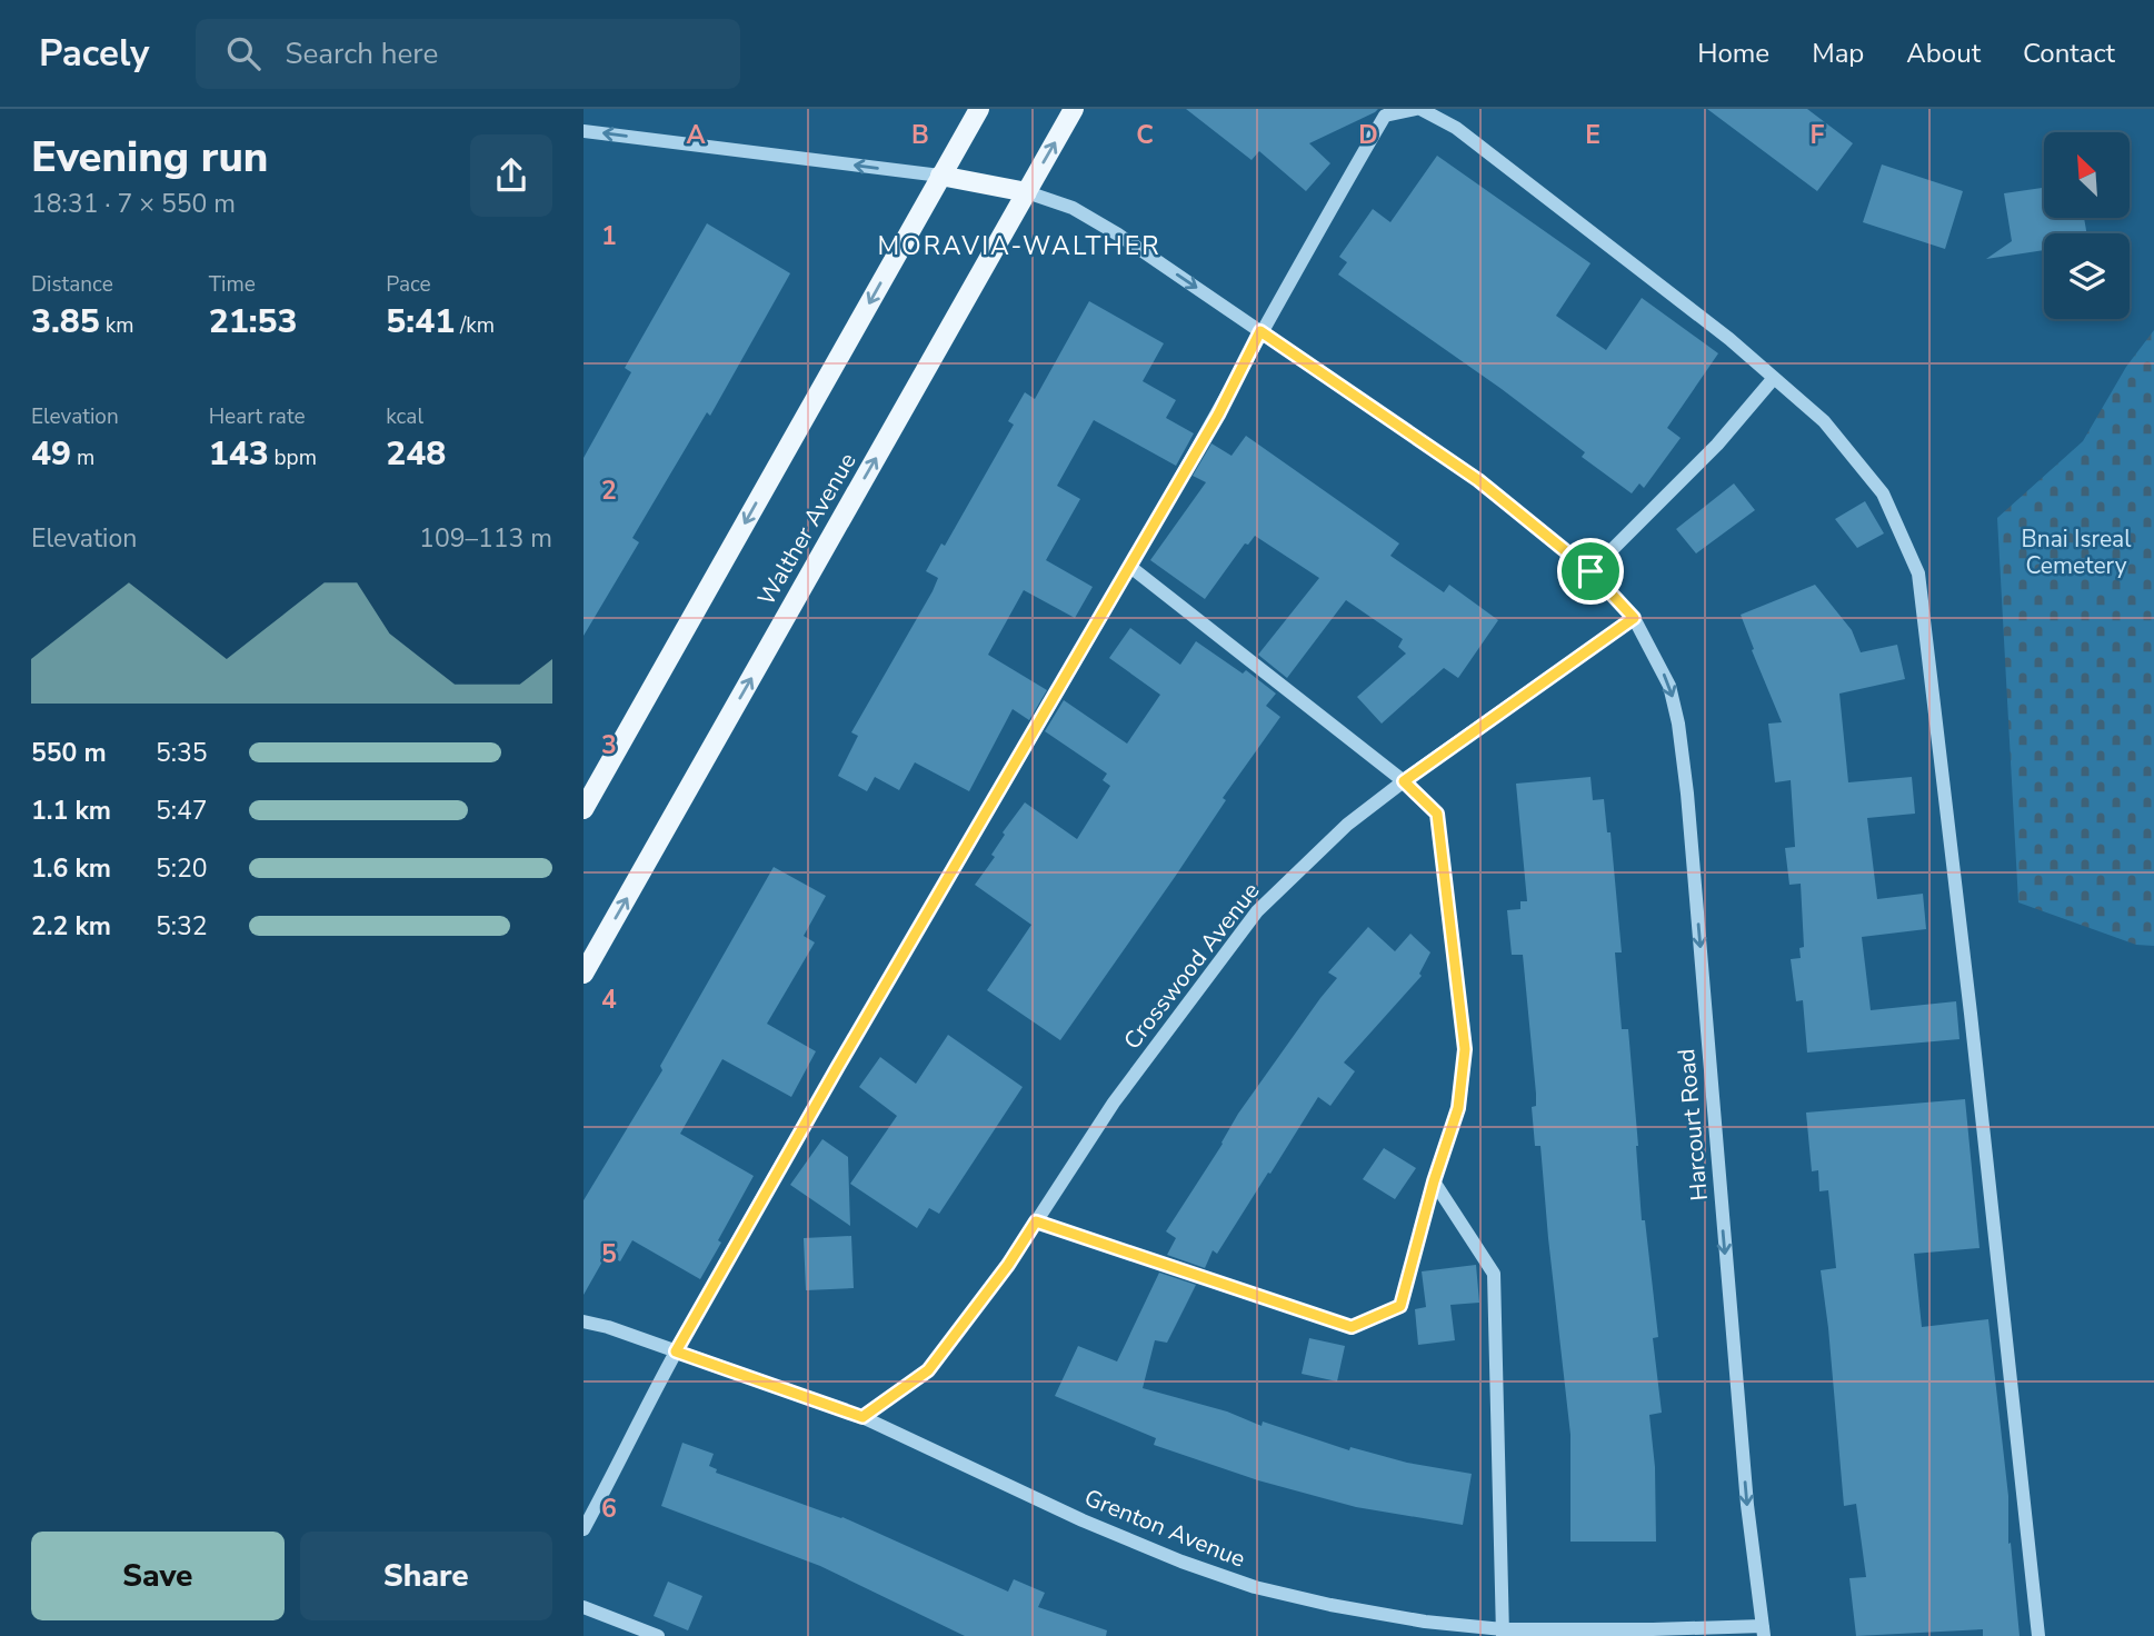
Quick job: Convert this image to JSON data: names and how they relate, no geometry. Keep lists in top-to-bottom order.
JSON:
{
  "streets": {
    "main road": ["Walther Avenue"],
    "street": ["Crosswood Avenue", "Harcourt Road", "Grenton Avenue"]
  },
  "crossings": [
    ["Walther Avenue", "Harcourt Road"],
    ["Crosswood Avenue", "Harcourt Road"],
    ["Crosswood Avenue", "Grenton Avenue"],
    ["Harcourt Road", "Grenton Avenue"]
  ],
  "one_way": ["Harcourt Road"],
  "districts": ["MORAVIA-WALTHER"],
  "parks": ["Bnai Isreal Cemetery"],
  "north": "top left",
  "page": {
    "header": "Pacely",
    "search": "Search here",
    "nav": [
      "Home",
      "Map",
      "About",
      "Contact"
    ],
    "heading": ["Evening run", "18:31 · 7 × 550 m"],
    "stats": [
      ["Distance", "3.85 km"],
      ["Time", "21:53"],
      ["Pace", "5:41 /km"],
      ["Elevation", "49 m"],
      ["Heart rate", "143 bpm"],
      ["kcal", "248"]
    ],
    "chart": ["Elevation", "109–113 m"],
    "list": [
      {
        "name": "550 m",
        "note": "5:35"
      },
      {
        "name": "1.1 km",
        "note": "5:47"
      },
      {
        "name": "1.6 km",
        "note": "5:20"
      },
      {
        "name": "2.2 km",
        "note": "5:32"
      }
    ],
    "buttons": ["Save", "Share"]
  },
  "grid": {
    "columns": [
      "A",
      "B",
      "C",
      "D",
      "E",
      "F"
    ],
    "rows": [
      "1",
      "2",
      "3",
      "4",
      "5",
      "6"
    ]
  }
}
